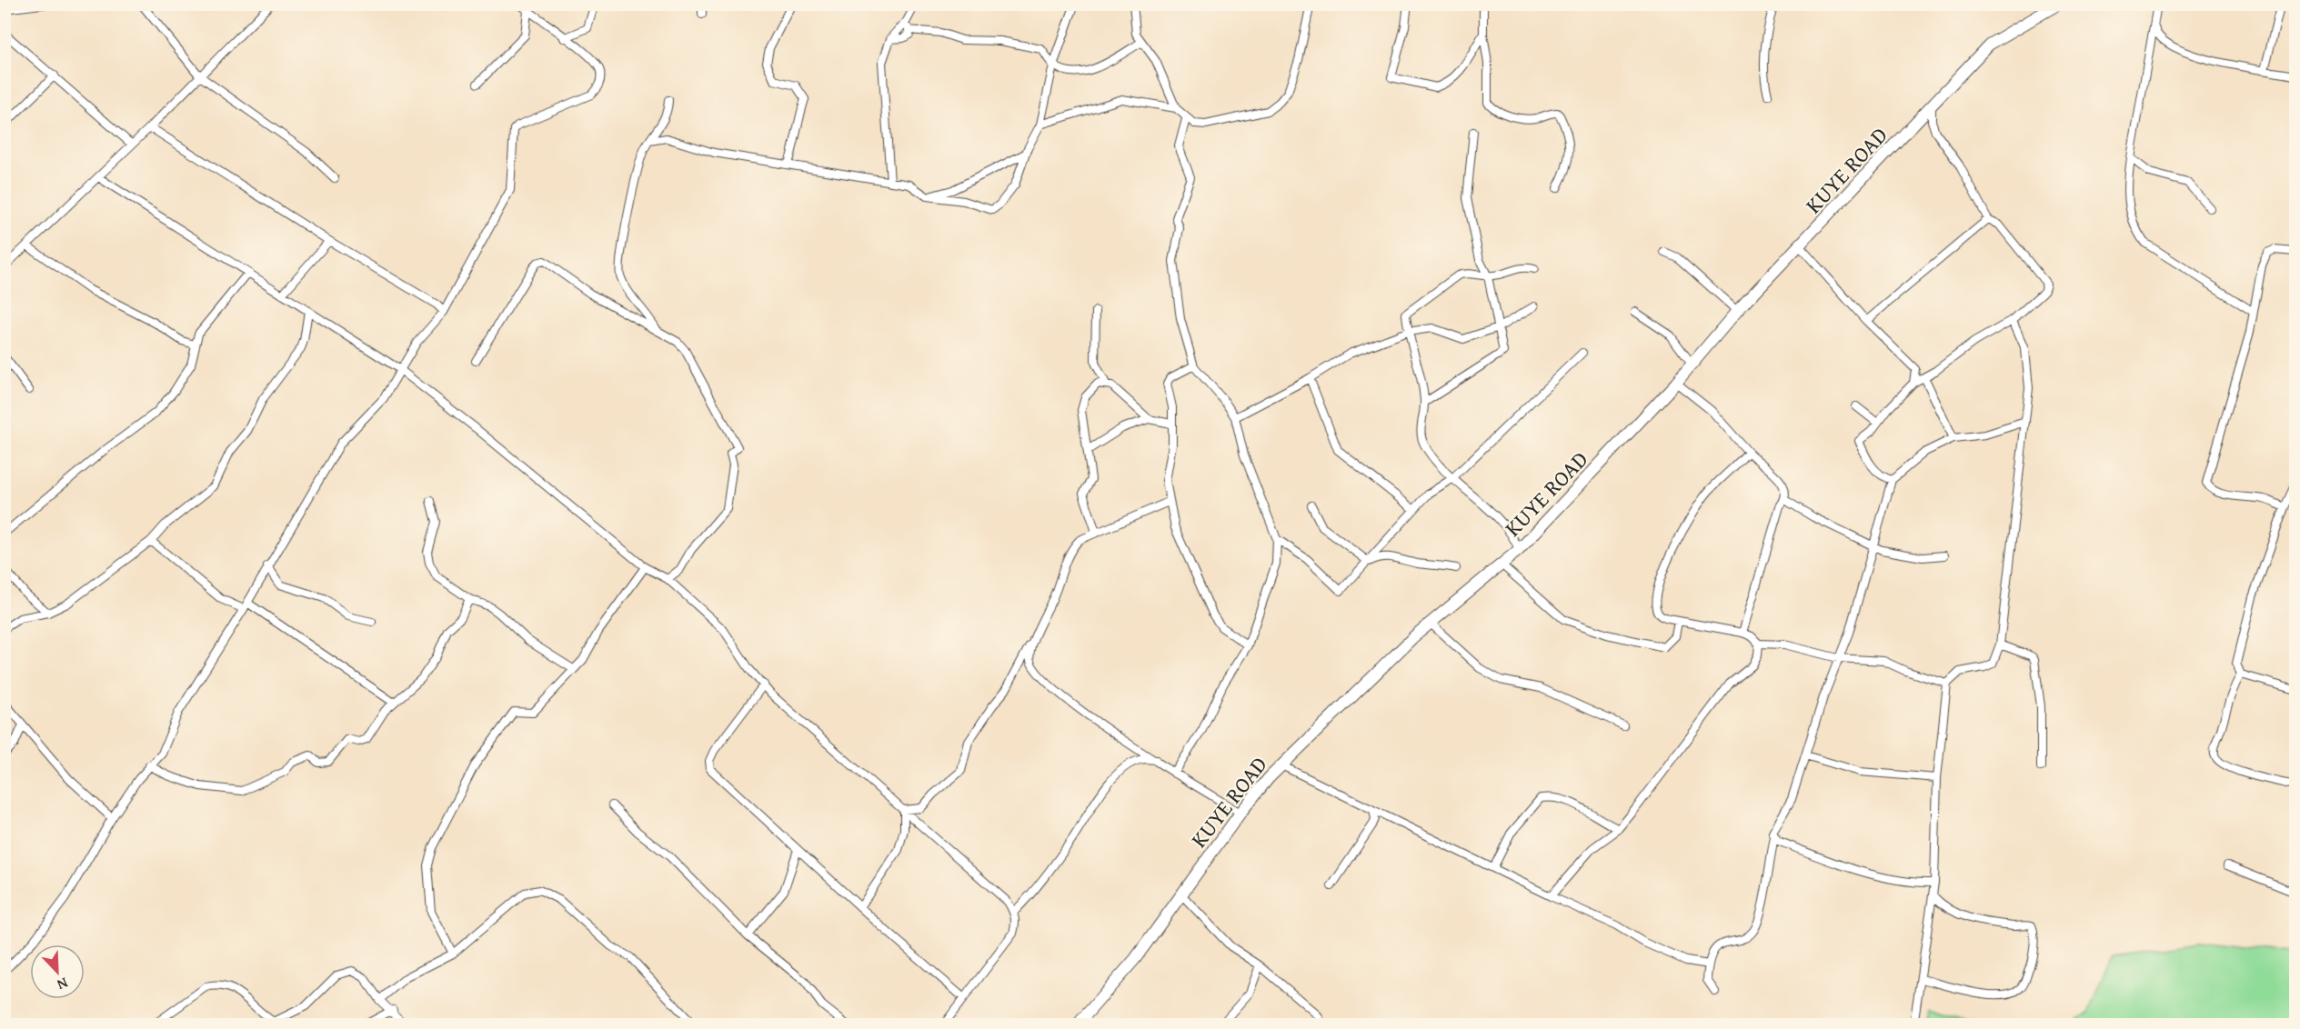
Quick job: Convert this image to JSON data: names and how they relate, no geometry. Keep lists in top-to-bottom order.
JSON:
{
  "streets": {
    "street": ["KUYE ROAD"]
  },
  "north": "bottom right"
}
